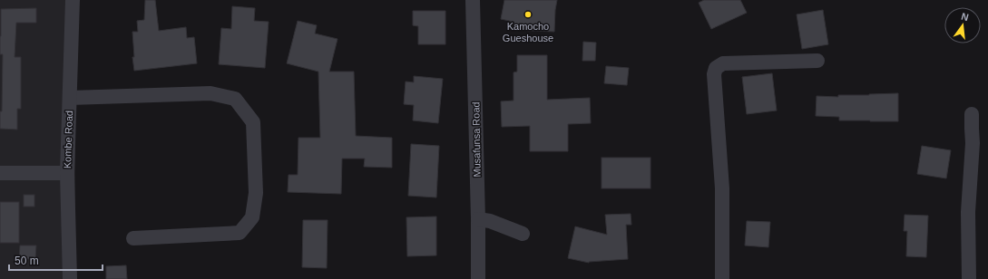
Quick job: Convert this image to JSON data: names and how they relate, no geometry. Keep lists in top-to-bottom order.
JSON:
{
  "streets": {
    "street": ["Kombe Road", "Musafunsa Road"]
  },
  "places": ["Kamocho Gueshouse"],
  "scale_bar": "50 m",
  "north": "top"
}
